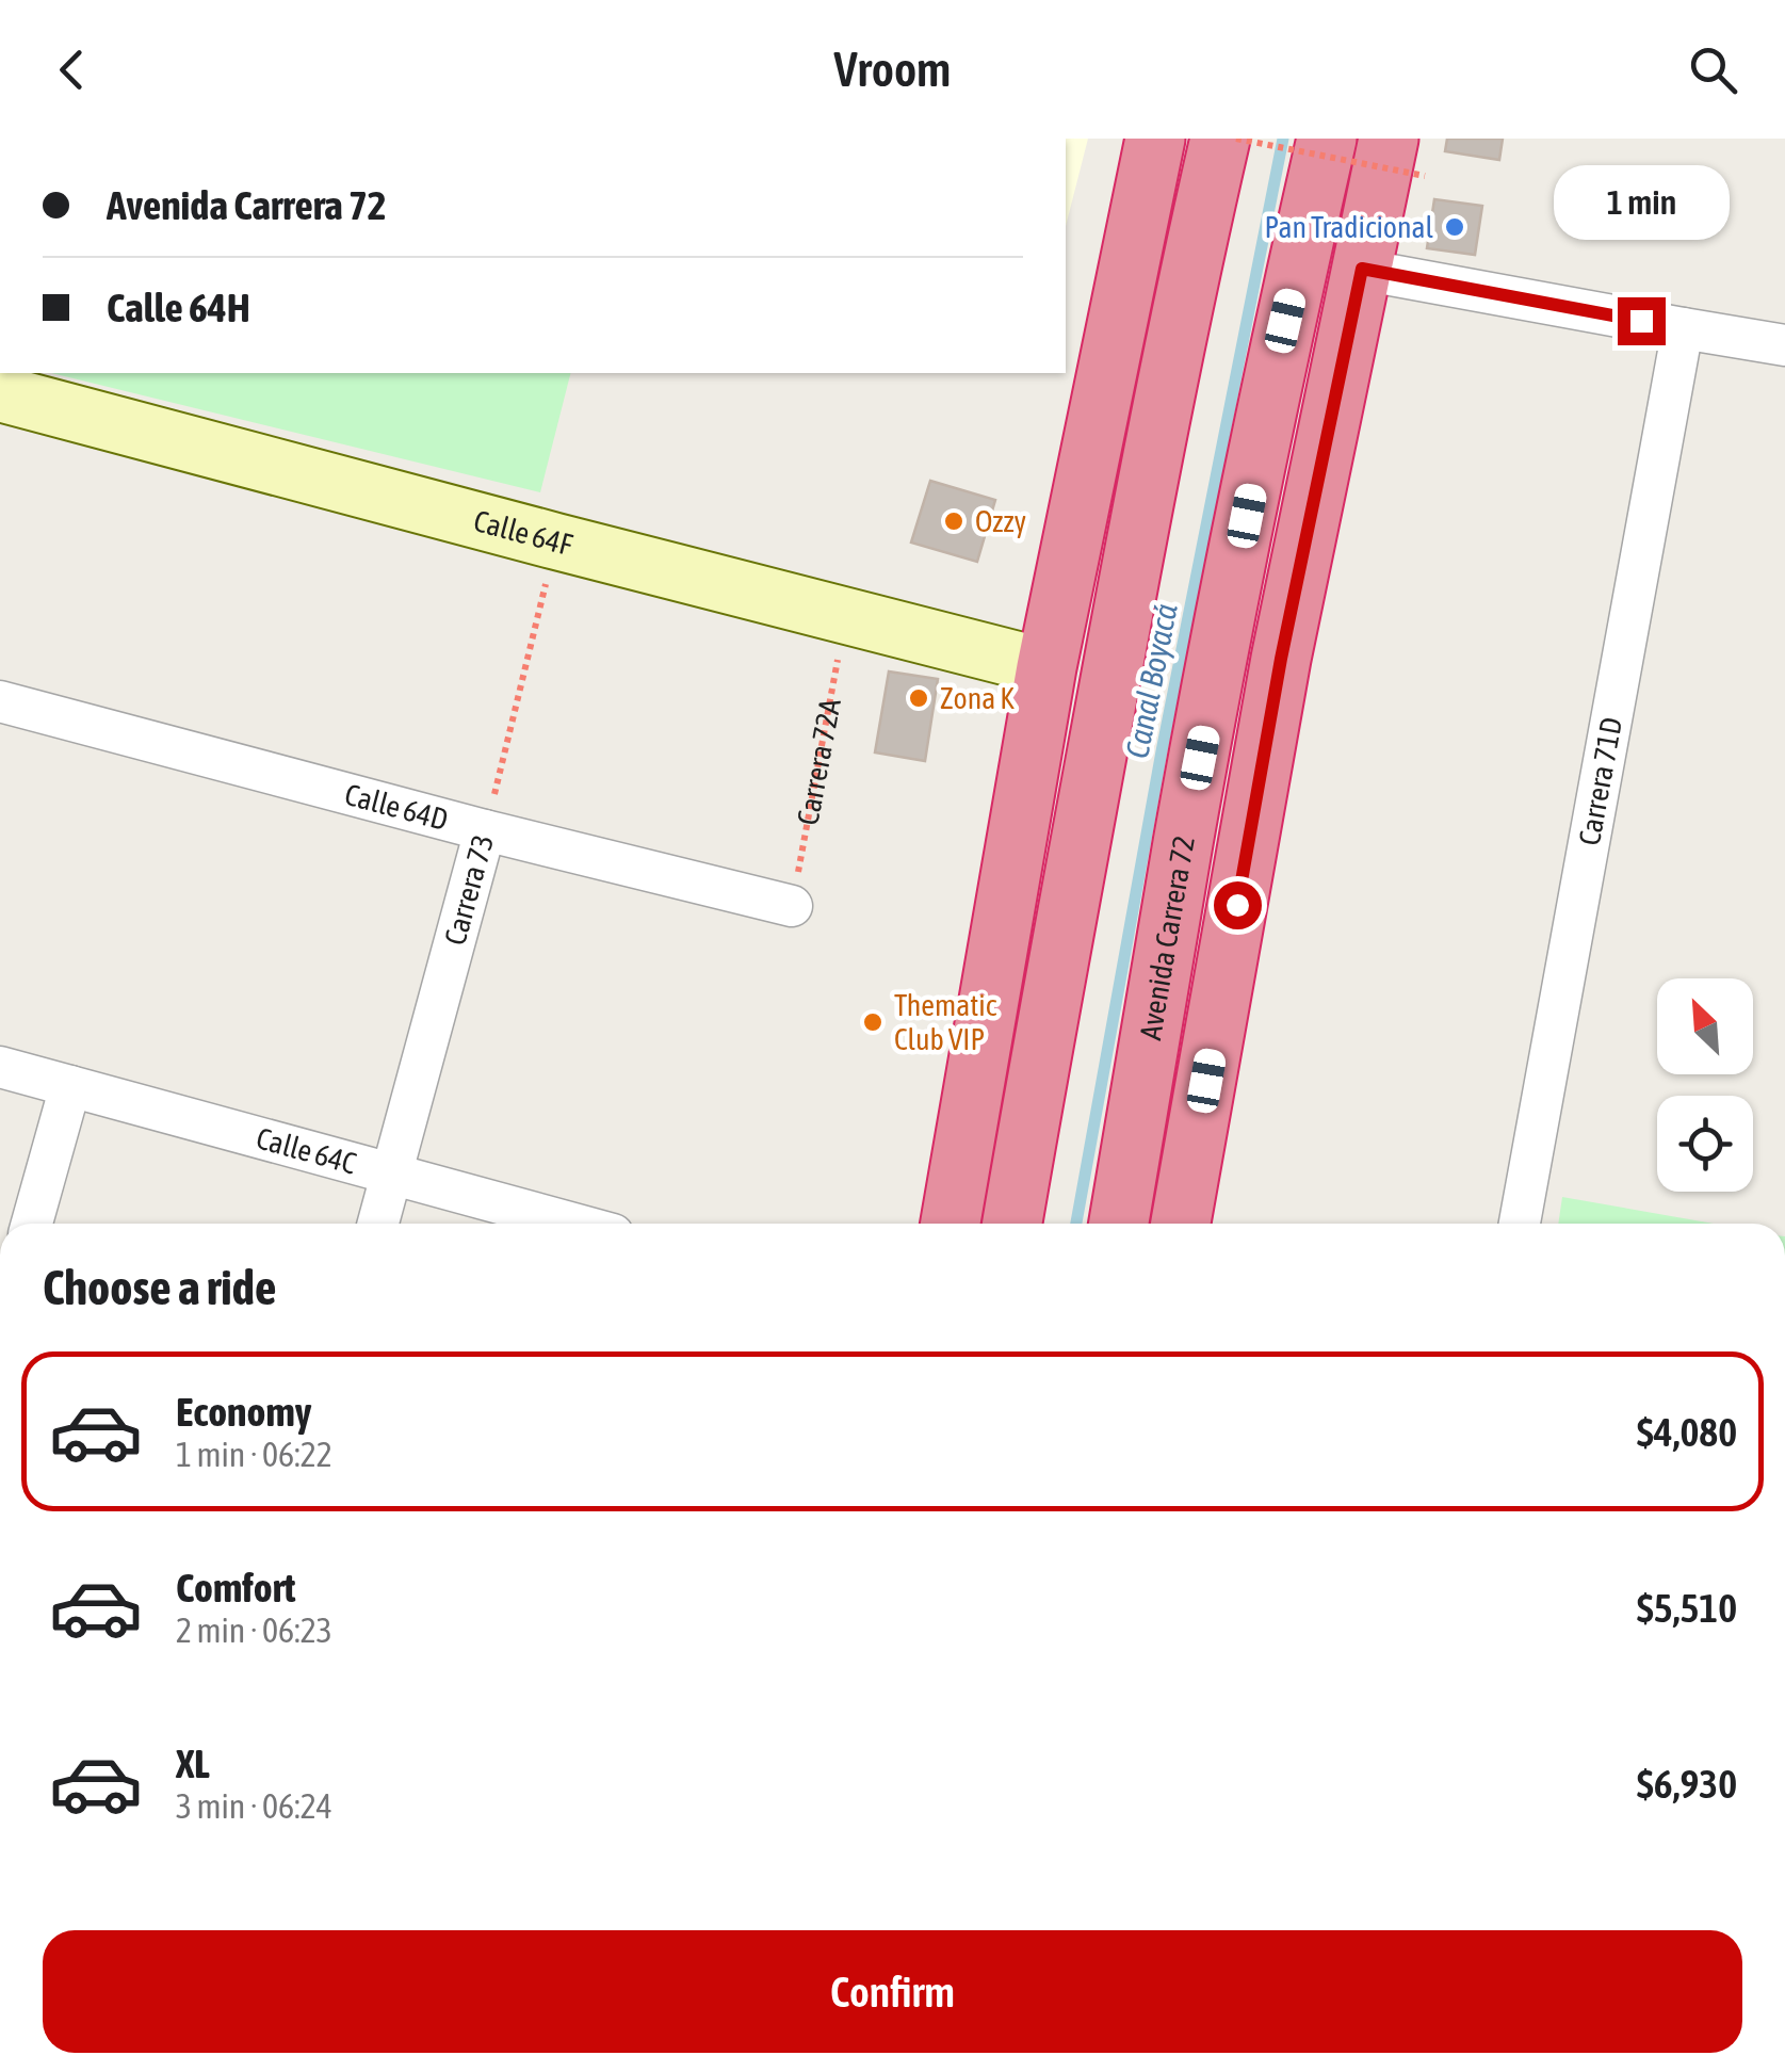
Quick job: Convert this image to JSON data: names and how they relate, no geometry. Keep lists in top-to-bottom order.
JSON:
{
  "streets": {
    "highway": ["Avenida Carrera 72"],
    "street": [
      "Calle 64F",
      "Carrera 71D",
      "Calle 64D",
      "Carrera 73",
      "Calle 64C"
    ],
    "path": ["Carrera 72A"]
  },
  "crossings": [
    ["Calle 64F", "Carrera 72A"],
    ["Calle 64F", "Carrera 73"],
    ["Carrera 72A", "Calle 64D"],
    ["Calle 64D", "Carrera 73"],
    ["Carrera 73", "Calle 64C"]
  ],
  "water": ["Canal Boyacá"],
  "places": [
    "Pan Tradicional",
    "Ozzy",
    "Zona K",
    "Thematic Club VIP"
  ],
  "north": "top left",
  "page": {
    "header": "Vroom",
    "banner": ["Avenida Carrera 72", "Calle 64H"],
    "bubble": "1 min",
    "heading": "Choose a ride",
    "list": [
      {
        "name": "Economy",
        "note": "1 min · 06:22",
        "value": "$4,080"
      },
      {
        "name": "Comfort",
        "note": "2 min · 06:23",
        "value": "$5,510"
      },
      {
        "name": "XL",
        "note": "3 min · 06:24",
        "value": "$6,930"
      }
    ],
    "buttons": "Confirm"
  }
}
